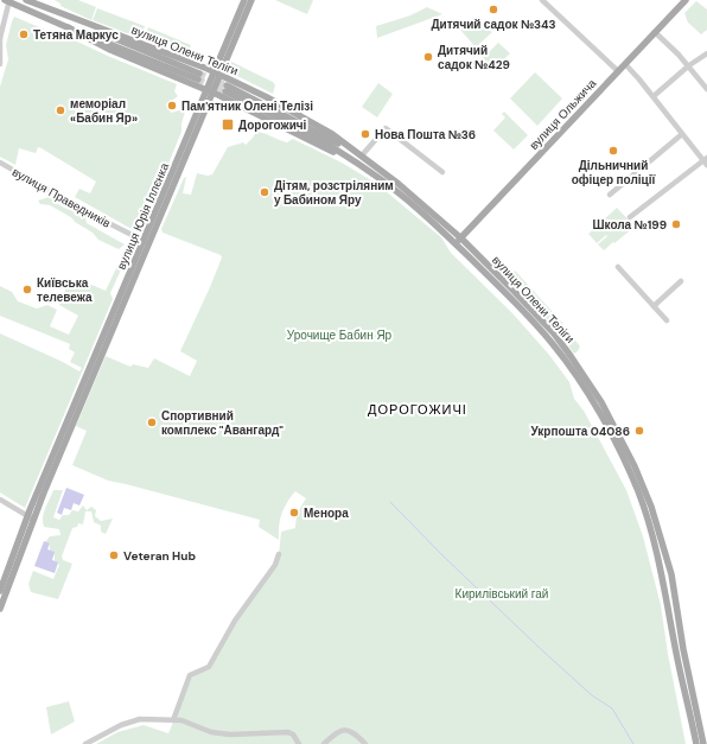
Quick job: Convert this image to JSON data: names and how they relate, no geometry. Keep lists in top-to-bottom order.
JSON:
{
  "streets": {
    "main road": ["вулиця Олени Теліги", "вулиця Ольжича", "вулиця Юрія Іллєнка"],
    "street": ["вулиця Праведників"]
  },
  "crossings": [
    ["вулиця Олени Теліги", "вулиця Ольжича"],
    ["вулиця Олени Теліги", "вулиця Юрія Іллєнка"],
    ["вулиця Праведників", "вулиця Юрія Іллєнка"]
  ],
  "districts": ["ДОРОГОЖИЧІ"],
  "parks": ["Урочище Бабин Яр", "Кирилівський гай"],
  "places": {
    "other": [
      "Дитячий садок №343",
      "Тетяна Маркус",
      "Дитячий садок №429",
      "Пам'ятник Олені Телізі",
      "меморіал «Бабин Яр»",
      "Нова Пошта №36",
      "Дільничний офіцер поліції",
      "Дітям, розстріляним у Бабином Яру",
      "Школа №199",
      "Київська телевежа",
      "Спортивний комплекс \"Авангард\"",
      "Укрпошта 04086",
      "Менора",
      "Veteran Hub"
    ],
    "transit": ["Дорогожичі"]
  }
}
